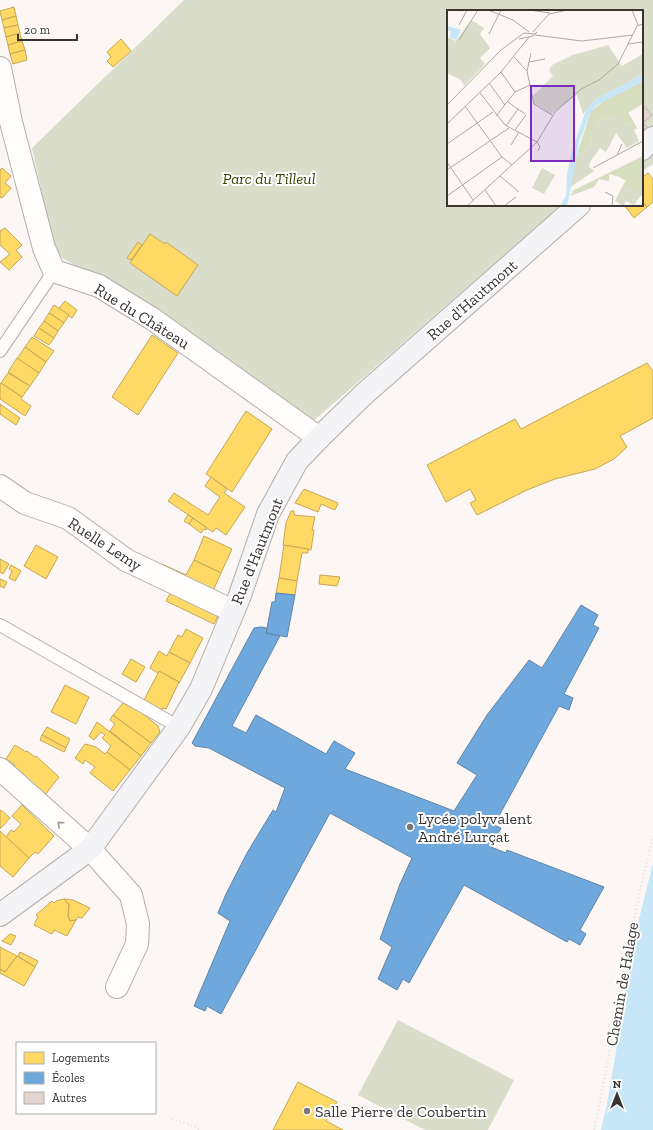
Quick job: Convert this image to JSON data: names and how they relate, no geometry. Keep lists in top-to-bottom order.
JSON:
{
  "streets": {
    "street": ["Rue d'Hautmont", "Rue du Château", "Ruelle Lemy"],
    "path": ["Chemin de Halage"]
  },
  "crossings": [
    ["Rue d'Hautmont", "Rue du Château"],
    ["Rue d'Hautmont", "Ruelle Lemy"]
  ],
  "parks": ["Parc du Tilleul"],
  "places": ["Lycée polyvalent André Lurçat", "Salle Pierre de Coubertin"],
  "legend": ["Logements", "Écoles", "Autres"],
  "scale_bar": "20 m",
  "north": "top"
}
